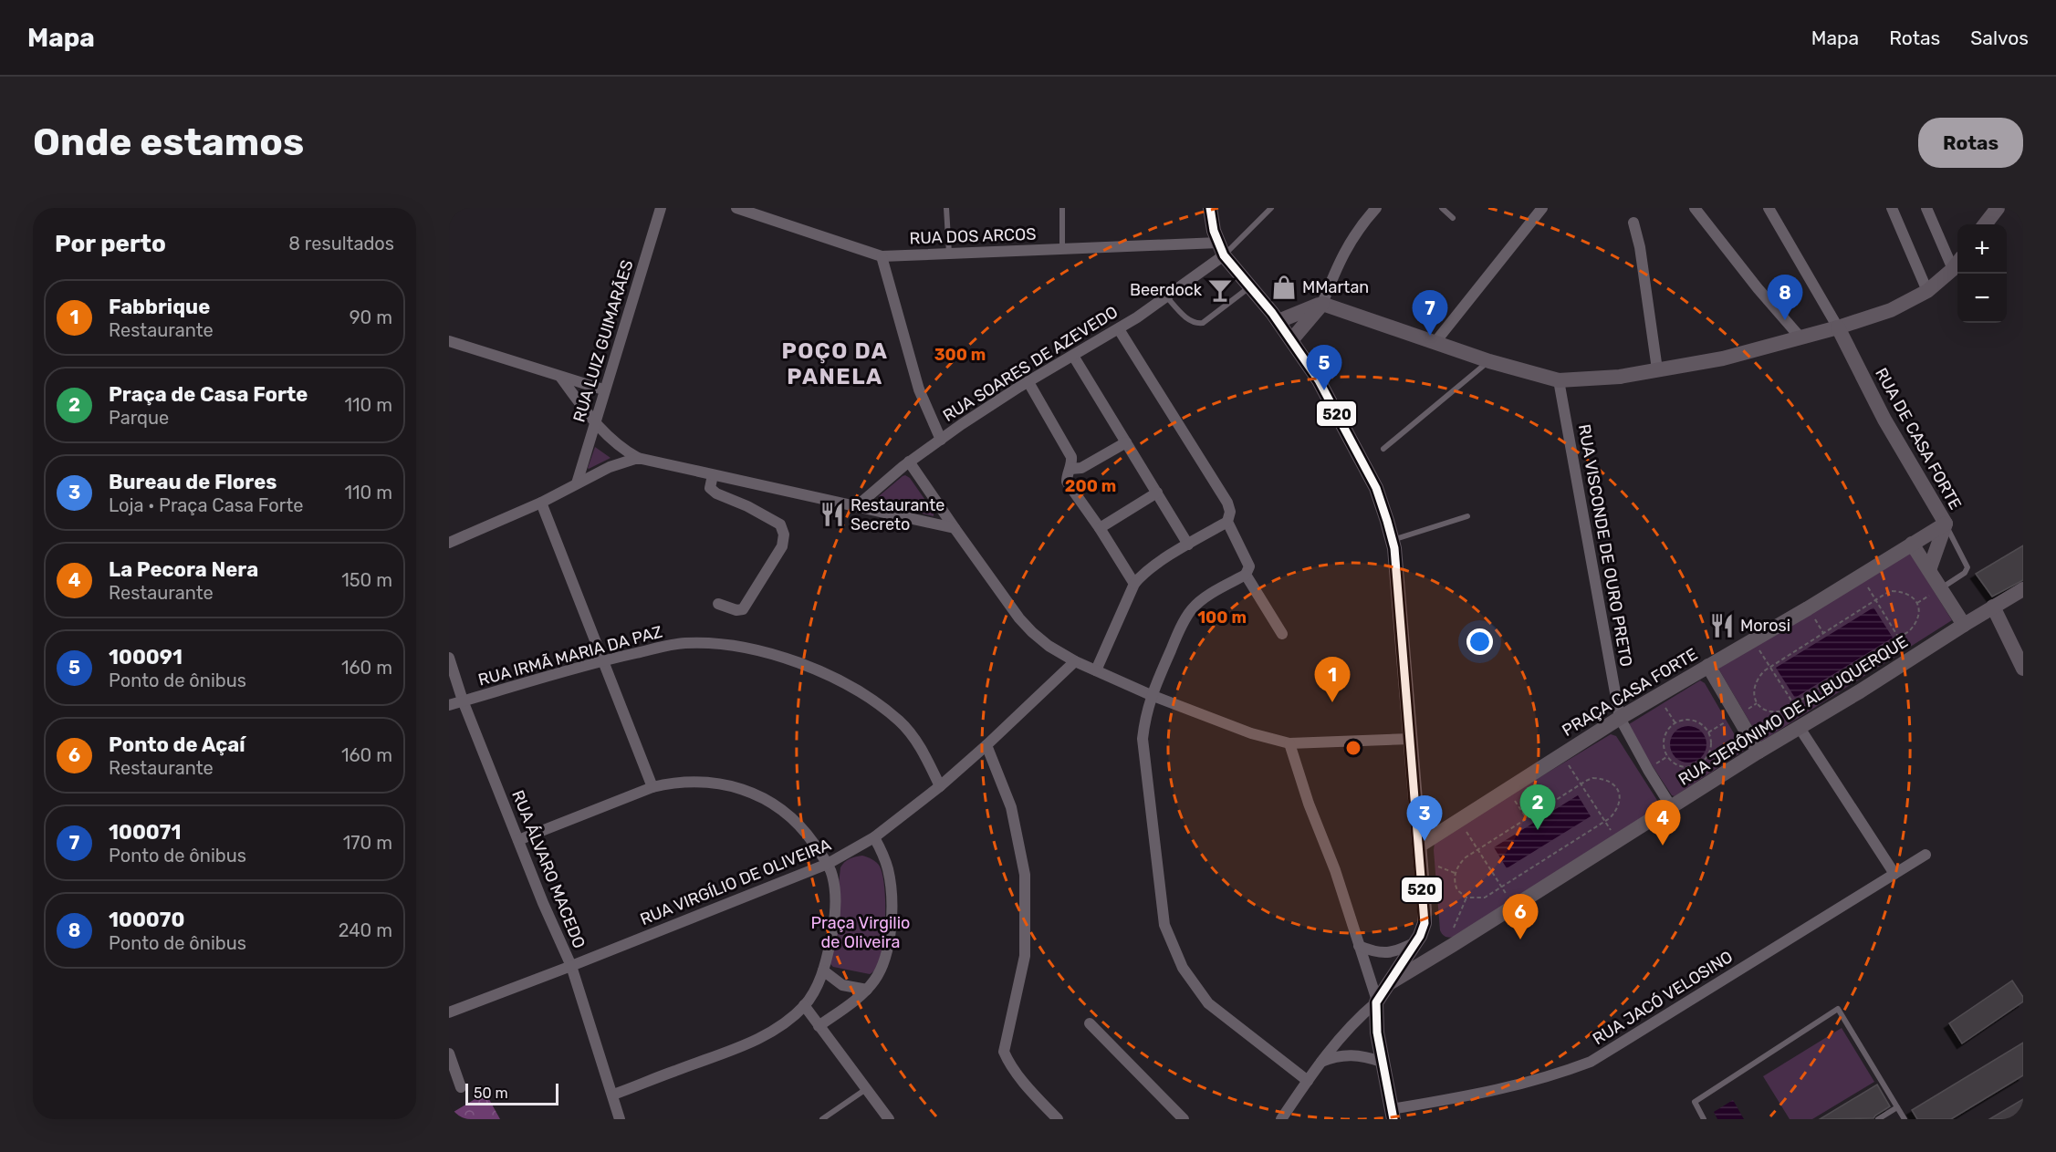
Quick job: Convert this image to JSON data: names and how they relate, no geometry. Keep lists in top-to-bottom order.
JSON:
{
  "streets": {
    "street": [
      "RUA DOS ARCOS",
      "RUA LUIZ GUIMARÃES",
      "RUA SOARES DE AZEVEDO",
      "RUA DE CASA FORTE",
      "RUA VISCONDE DE OURO PRETO",
      "RUA IRMÃ MARIA DA PAZ",
      "PRAÇA CASA FORTE",
      "RUA JERÔNIMO DE ALBUQUERQUE",
      "RUA ÁLVARO MACEDO",
      "RUA VIRGÍLIO DE OLIVEIRA",
      "RUA JACÓ VELOSINO"
    ]
  },
  "crossings": [
    ["RUA DOS ARCOS", "RUA SOARES DE AZEVEDO"],
    ["RUA DE CASA FORTE", "PRAÇA CASA FORTE"],
    ["RUA VISCONDE DE OURO PRETO", "PRAÇA CASA FORTE"],
    ["RUA VISCONDE DE OURO PRETO", "RUA JERÔNIMO DE ALBUQUERQUE"],
    ["RUA IRMÃ MARIA DA PAZ", "RUA ÁLVARO MACEDO"],
    ["RUA IRMÃ MARIA DA PAZ", "RUA VIRGÍLIO DE OLIVEIRA"],
    ["RUA ÁLVARO MACEDO", "RUA VIRGÍLIO DE OLIVEIRA"]
  ],
  "districts": ["POÇO DA PANELA"],
  "parks": ["Praça Virgilio de Oliveira"],
  "places": {
    "shop": ["MMartan"],
    "bar": ["Beerdock"],
    "restaurant": ["Restaurante Secreto", "Morosi"]
  },
  "lines": ["transit line 520"],
  "scale_bar": "50 m",
  "page": {
    "header": "Mapa",
    "nav": ["Mapa", "Rotas", "Salvos"],
    "buttons": "Rotas",
    "title": "Onde estamos",
    "heading": ["Por perto", "8 resultados"],
    "map_buttons": ["+", "−"],
    "pins": [
      "8",
      "7",
      "5",
      "1",
      "2",
      "3",
      "4",
      "6"
    ],
    "list": [
      {
        "mark": "1",
        "name": "Fabbrique",
        "note": "Restaurante",
        "value": "90 m"
      },
      {
        "mark": "2",
        "name": "Praça de Casa Forte",
        "note": "Parque",
        "value": "110 m"
      },
      {
        "mark": "3",
        "name": "Bureau de Flores",
        "note": "Loja · Praça Casa Forte",
        "value": "110 m"
      },
      {
        "mark": "4",
        "name": "La Pecora Nera",
        "note": "Restaurante",
        "value": "150 m"
      },
      {
        "mark": "5",
        "name": "100091",
        "note": "Ponto de ônibus",
        "value": "160 m"
      },
      {
        "mark": "6",
        "name": "Ponto de Açaí",
        "note": "Restaurante",
        "value": "160 m"
      },
      {
        "mark": "7",
        "name": "100071",
        "note": "Ponto de ônibus",
        "value": "170 m"
      },
      {
        "mark": "8",
        "name": "100070",
        "note": "Ponto de ônibus",
        "value": "240 m"
      }
    ],
    "scale": "50 m"
  },
  "rings": ["300 m", "200 m", "100 m"]
}
